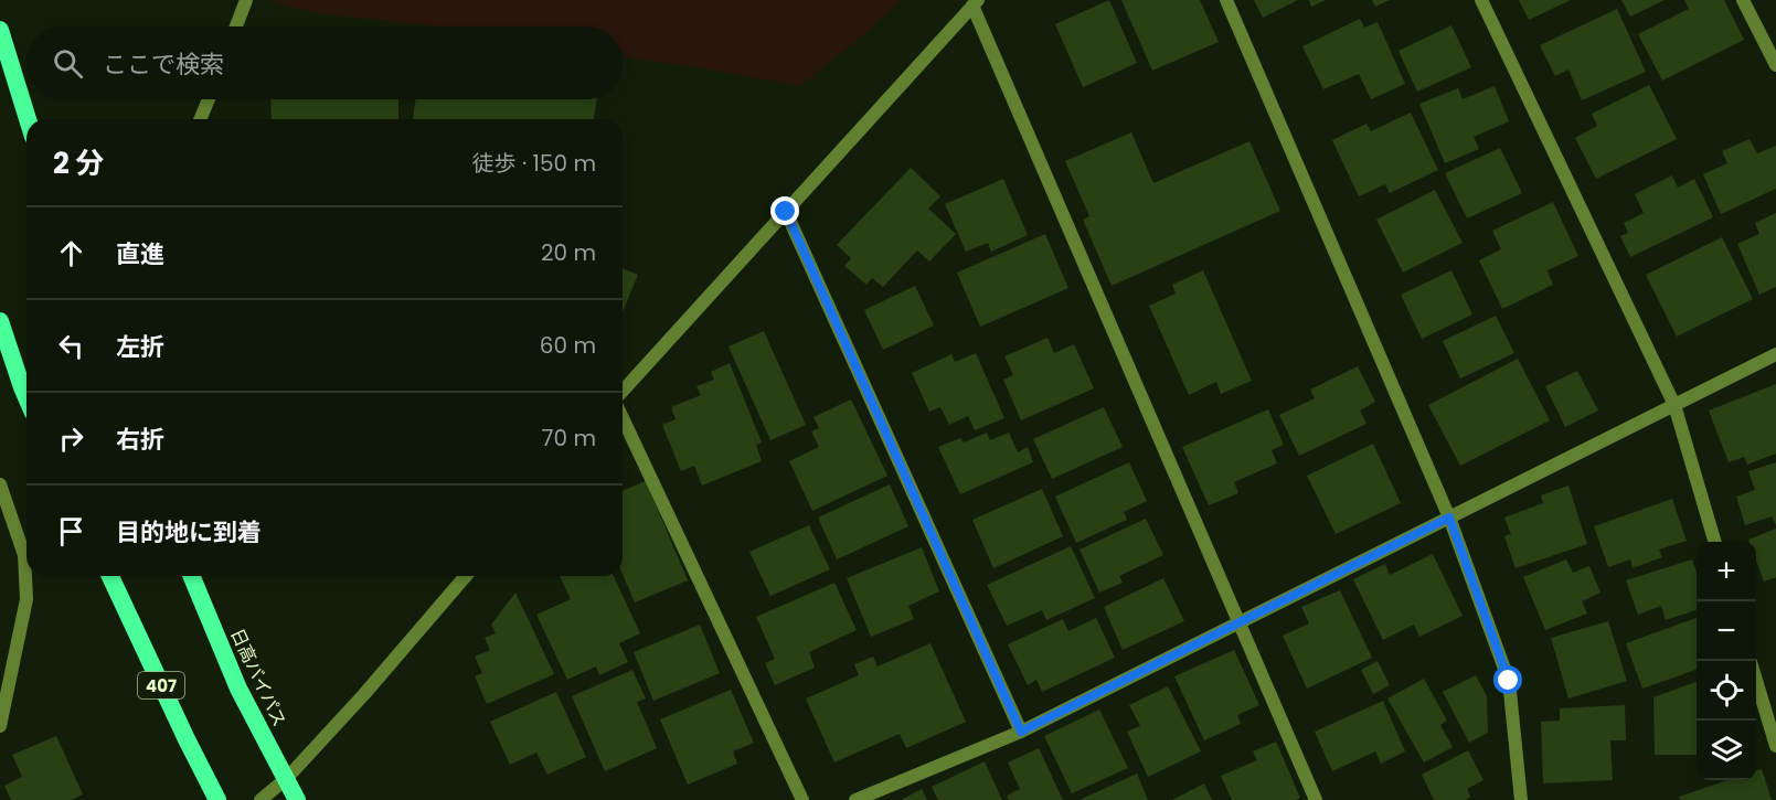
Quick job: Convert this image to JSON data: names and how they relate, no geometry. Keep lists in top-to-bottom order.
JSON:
{
  "streets": {
    "highway": ["日高バイパス", "407"]
  },
  "page": {
    "search": "ここで検索",
    "heading": ["2 分", "徒歩 · 150 m"],
    "list": [
      ["直進", "20 m"],
      ["左折", "60 m"],
      ["右折", "70 m"],
      "目的地に到着"
    ],
    "map_buttons": ["+", "−"]
  }
}
